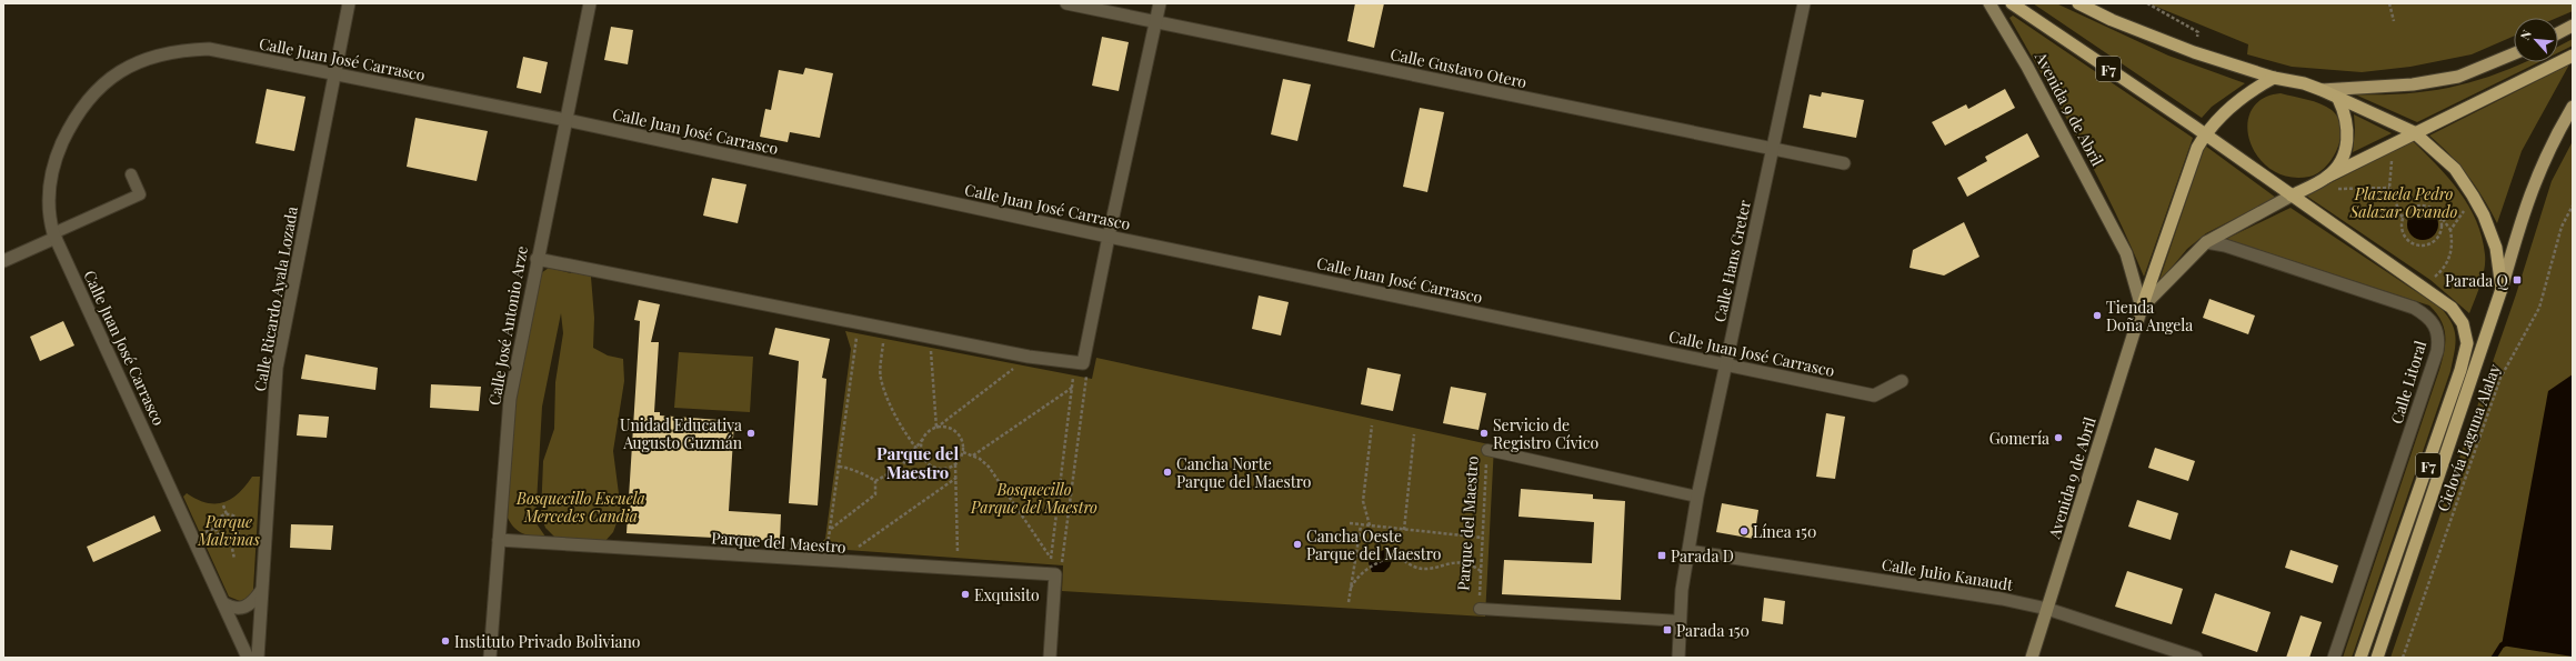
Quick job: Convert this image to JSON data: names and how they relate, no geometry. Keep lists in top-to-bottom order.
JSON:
{
  "streets": {
    "highway": ["F7"],
    "main road": ["Avenida 9 de Abril"],
    "street": [
      "Calle Juan José Carrasco",
      "Calle Gustavo Otero",
      "Calle Hans Greter",
      "Calle Ricardo Ayala Lozada",
      "Calle José Antonio Arze",
      "Calle Litoral",
      "Parque del Maestro",
      "Calle Julio Kanaudt"
    ],
    "path": ["Ciclovía Laguna Alalay"]
  },
  "crossings": [
    ["Calle Juan José Carrasco", "Calle Hans Greter"],
    ["Calle Juan José Carrasco", "Calle Ricardo Ayala Lozada"],
    ["Calle Juan José Carrasco", "Calle José Antonio Arze"],
    ["Calle Gustavo Otero", "Calle Hans Greter"],
    ["F7", "Avenida 9 de Abril"],
    ["Avenida 9 de Abril", "Calle Litoral"],
    ["Avenida 9 de Abril", "Calle Julio Kanaudt"],
    ["Calle Hans Greter", "Parque del Maestro"],
    ["Calle Hans Greter", "Calle Julio Kanaudt"],
    ["Calle José Antonio Arze", "Parque del Maestro"]
  ],
  "districts": ["Parque del Maestro"],
  "parks": [
    "Plazuela Pedro Salazar Ovando",
    "Bosquecillo Parque del Maestro",
    "Bosquecillo Escuela Mercedes Candia",
    "Parque Malvinas"
  ],
  "places": {
    "transit": ["Parada Q", "Parada D", "Parada 150"],
    "other": [
      "Tienda Doña Angela",
      "Unidad Educativa Augusto Guzmán",
      "Servicio de Registro Cívico",
      "Gomería",
      "Cancha Norte Parque del Maestro",
      "Línea 150",
      "Cancha Oeste Parque del Maestro",
      "Exquisito",
      "Instituto Privado Boliviano"
    ]
  },
  "north": "top left"
}
